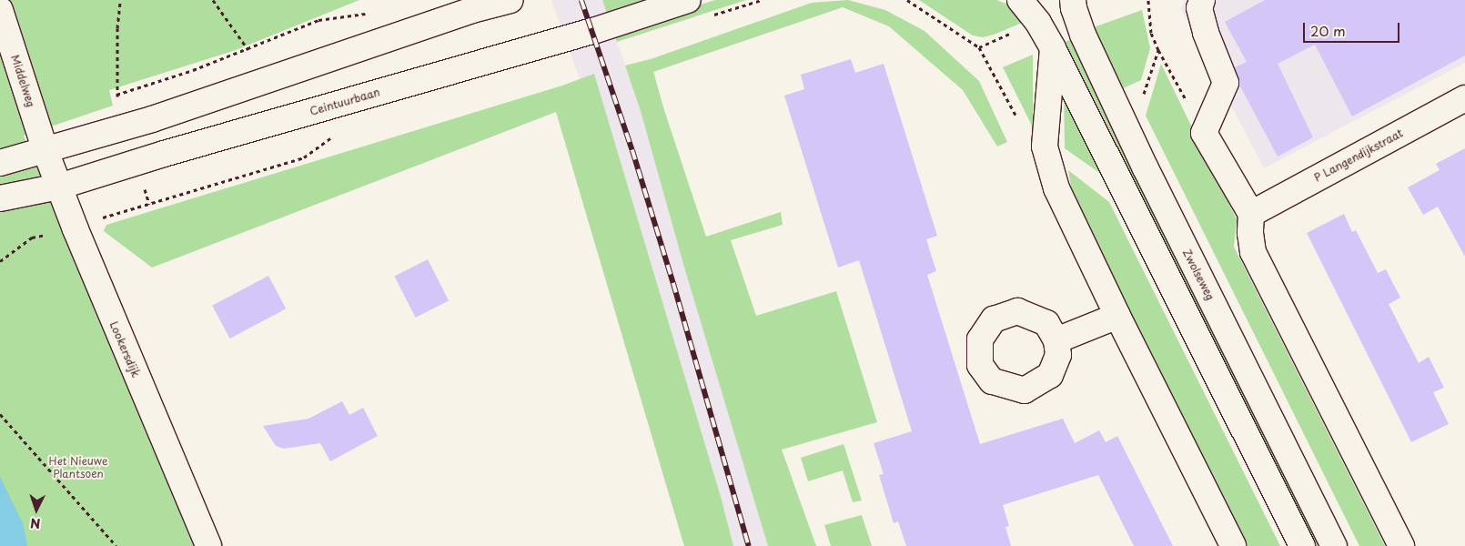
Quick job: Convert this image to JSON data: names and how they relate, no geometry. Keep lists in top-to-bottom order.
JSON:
{
  "streets": {
    "street": [
      "Middelweg",
      "Ceintuurbaan",
      "P Langendijkstraat",
      "Zwolseweg",
      "Lookersdijk"
    ]
  },
  "crossings": [
    ["Middelweg", "Lookersdijk"],
    ["Ceintuurbaan", "Lookersdijk"]
  ],
  "parks": ["Het Nieuwe Plantsoen"],
  "scale_bar": "20 m",
  "north": "bottom"
}
